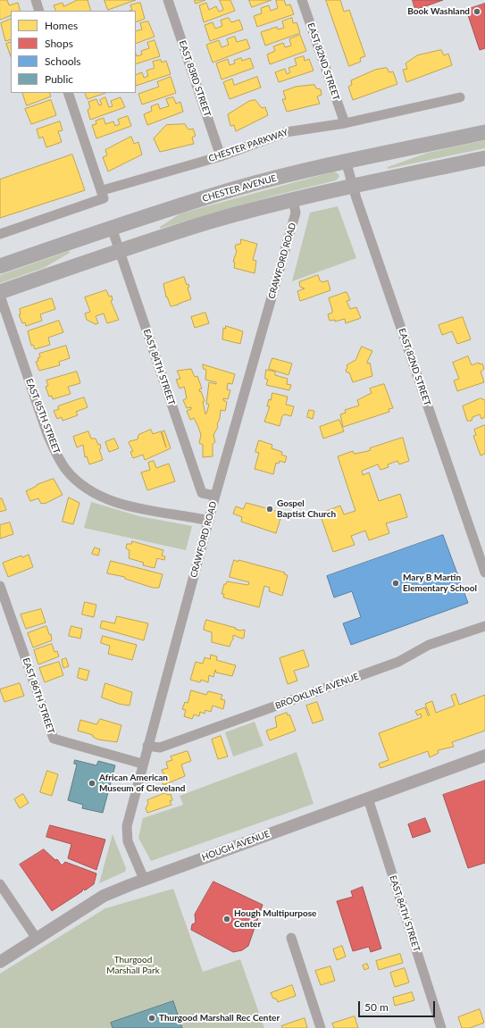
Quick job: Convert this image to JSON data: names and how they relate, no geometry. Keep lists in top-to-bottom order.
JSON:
{
  "streets": {
    "main road": ["CHESTER AVENUE"],
    "street": [
      "EAST 82ND STREET",
      "EAST 83RD STREET",
      "CHESTER PARKWAY",
      "CRAWFORD ROAD",
      "EAST 84TH STREET",
      "EAST 85TH STREET",
      "BROOKLINE AVENUE",
      "EAST 86TH STREET",
      "HOUGH AVENUE"
    ]
  },
  "crossings": [
    ["EAST 82ND STREET", "CHESTER PARKWAY"],
    ["EAST 82ND STREET", "CHESTER AVENUE"],
    ["EAST 83RD STREET", "CHESTER PARKWAY"],
    ["CHESTER AVENUE", "EAST 84TH STREET"],
    ["CRAWFORD ROAD", "EAST 84TH STREET"],
    ["CRAWFORD ROAD", "EAST 85TH STREET"],
    ["CRAWFORD ROAD", "BROOKLINE AVENUE"],
    ["CRAWFORD ROAD", "EAST 86TH STREET"],
    ["CRAWFORD ROAD", "HOUGH AVENUE"],
    ["EAST 84TH STREET", "HOUGH AVENUE"]
  ],
  "parks": ["Thurgood Marshall Park"],
  "places": [
    "Book Washland",
    "Gospel Baptist Church",
    "Mary B Martin Elementary School",
    "African American Museum of Cleveland",
    "Hough Multipurpose Center",
    "Thurgood Marshall Rec Center"
  ],
  "legend": [
    "Homes",
    "Shops",
    "Schools",
    "Public"
  ],
  "scale_bar": "50 m"
}
